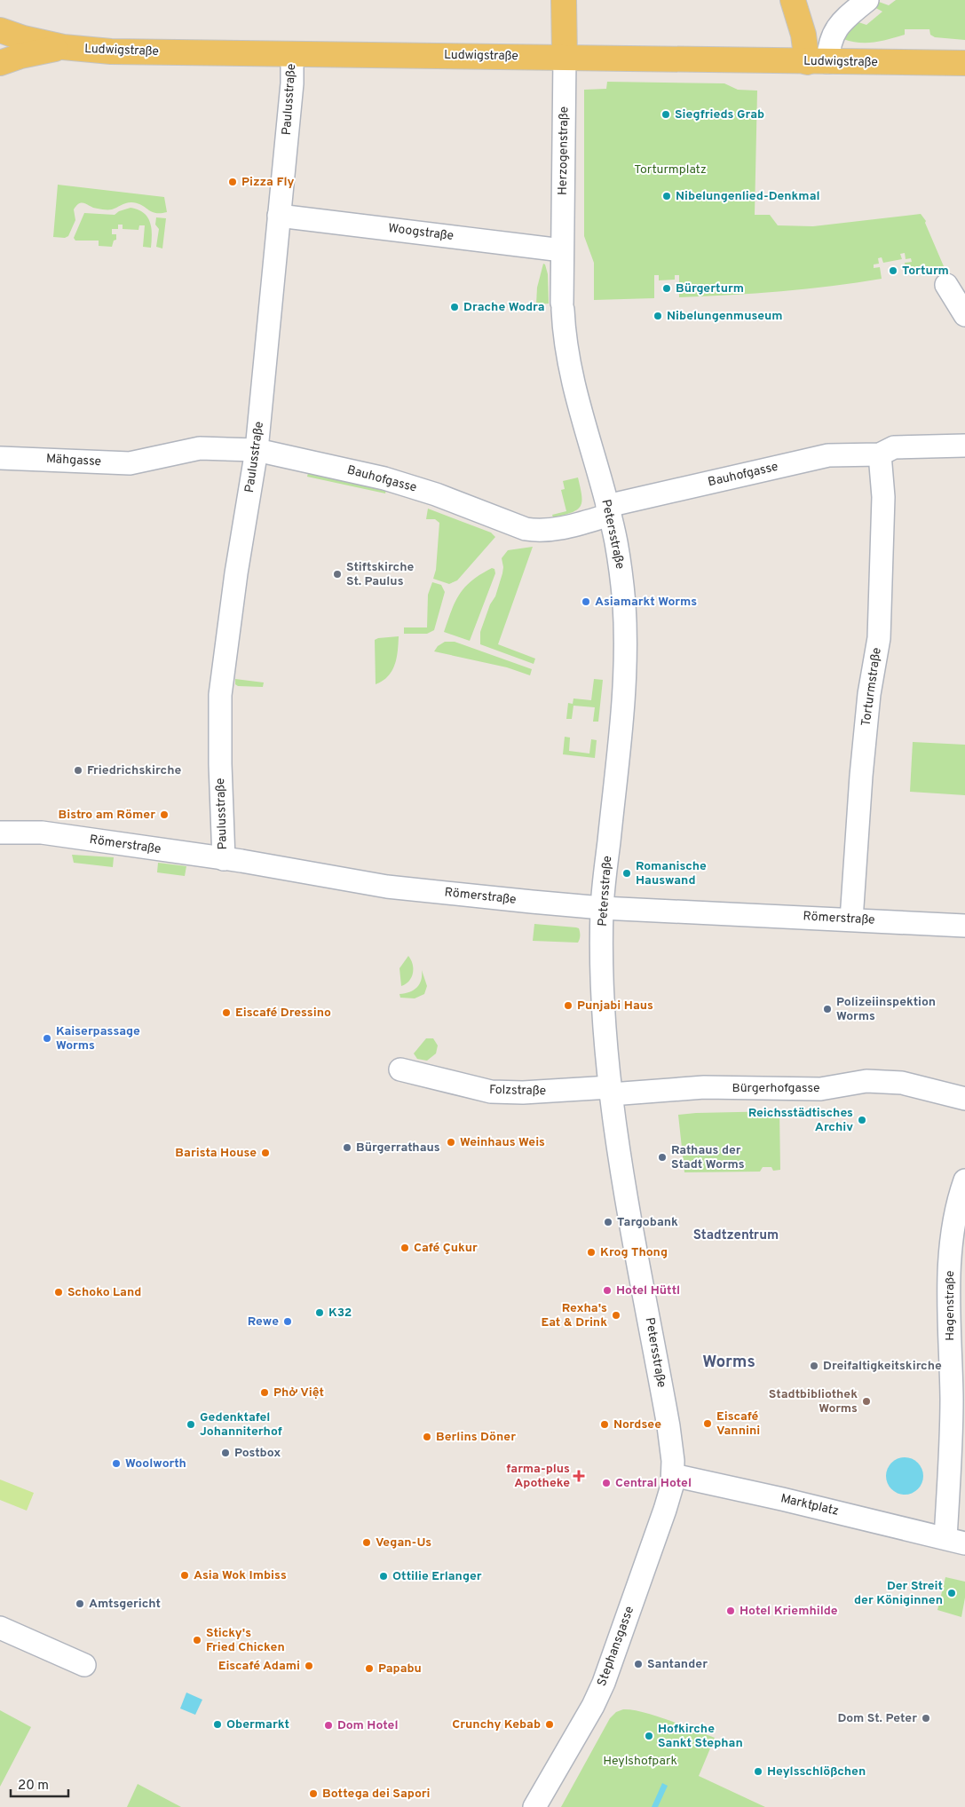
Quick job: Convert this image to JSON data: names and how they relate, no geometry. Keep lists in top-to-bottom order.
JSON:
{
  "streets": {
    "main road": ["Ludwigstraße", "Herzogenstraße"],
    "street": [
      "Paulusstraße",
      "Woogstraße",
      "Mähgasse",
      "Bauhofgasse",
      "Petersstraße",
      "Torturmstraße",
      "Römerstraße",
      "Bürgerhofgasse",
      "Folzstraße",
      "Hagenstraße",
      "Marktplatz",
      "Stephansgasse"
    ]
  },
  "crossings": [
    ["Ludwigstraße", "Paulusstraße"],
    ["Ludwigstraße", "Herzogenstraße"],
    ["Paulusstraße", "Woogstraße"],
    ["Paulusstraße", "Bauhofgasse"],
    ["Paulusstraße", "Römerstraße"],
    ["Herzogenstraße", "Woogstraße"],
    ["Herzogenstraße", "Petersstraße"],
    ["Mähgasse", "Bauhofgasse"],
    ["Bauhofgasse", "Petersstraße"],
    ["Bauhofgasse", "Torturmstraße"],
    ["Petersstraße", "Römerstraße"],
    ["Petersstraße", "Bürgerhofgasse"],
    ["Petersstraße", "Folzstraße"],
    ["Petersstraße", "Marktplatz"],
    ["Petersstraße", "Stephansgasse"],
    ["Torturmstraße", "Römerstraße"],
    ["Bürgerhofgasse", "Folzstraße"],
    ["Hagenstraße", "Marktplatz"],
    ["Marktplatz", "Stephansgasse"]
  ],
  "districts": ["Stadtzentrum", "Worms"],
  "parks": ["Torturmplatz", "Heylshofpark"],
  "places": {
    "other": [
      "Siegfrieds Grab",
      "Pizza Fly",
      "Nibelungenlied-Denkmal",
      "Torturm",
      "Bürgerturm",
      "Drache Wodra",
      "Nibelungenmuseum",
      "Stiftskirche St. Paulus",
      "Asiamarkt Worms",
      "Friedrichskirche",
      "Bistro am Römer",
      "Romanische Hauswand",
      "Punjabi Haus",
      "Polizeiinspektion Worms",
      "Eiscafé Dressino",
      "Kaiserpassage Worms",
      "Reichsstädtisches Archiv",
      "Weinhaus Weis",
      "Bürgerrathaus",
      "Barista House",
      "Rathaus der Stadt Worms",
      "Targobank",
      "Café Çukur",
      "Krog Thong",
      "Hotel Hüttl",
      "Schoko Land",
      "K32",
      "Rexha's Eat & Drink",
      "Rewe",
      "Dreifaltigkeitskirche",
      "Phở Việt",
      "Stadtbibliothek Worms",
      "Eiscafé Vannini",
      "Gedenktafel Johanniterhof",
      "Nordsee",
      "Berlins Döner",
      "Postbox",
      "Woolworth",
      "Central Hotel",
      "Vegan-Us",
      "Asia Wok Imbiss",
      "Ottilie Erlanger",
      "Der Streit der Königinnen",
      "Amtsgericht",
      "Hotel Kriemhilde",
      "Sticky's Fried Chicken",
      "Santander",
      "Eiscafé Adami",
      "Papabu",
      "Dom St. Peter",
      "Obermarkt",
      "Crunchy Kebab",
      "Dom Hotel",
      "Hofkirche Sankt Stephan",
      "Heylsschlößchen",
      "Bottega dei Sapori"
    ],
    "health": ["farma-plus Apotheke"]
  },
  "scale_bar": "20 m"
}
